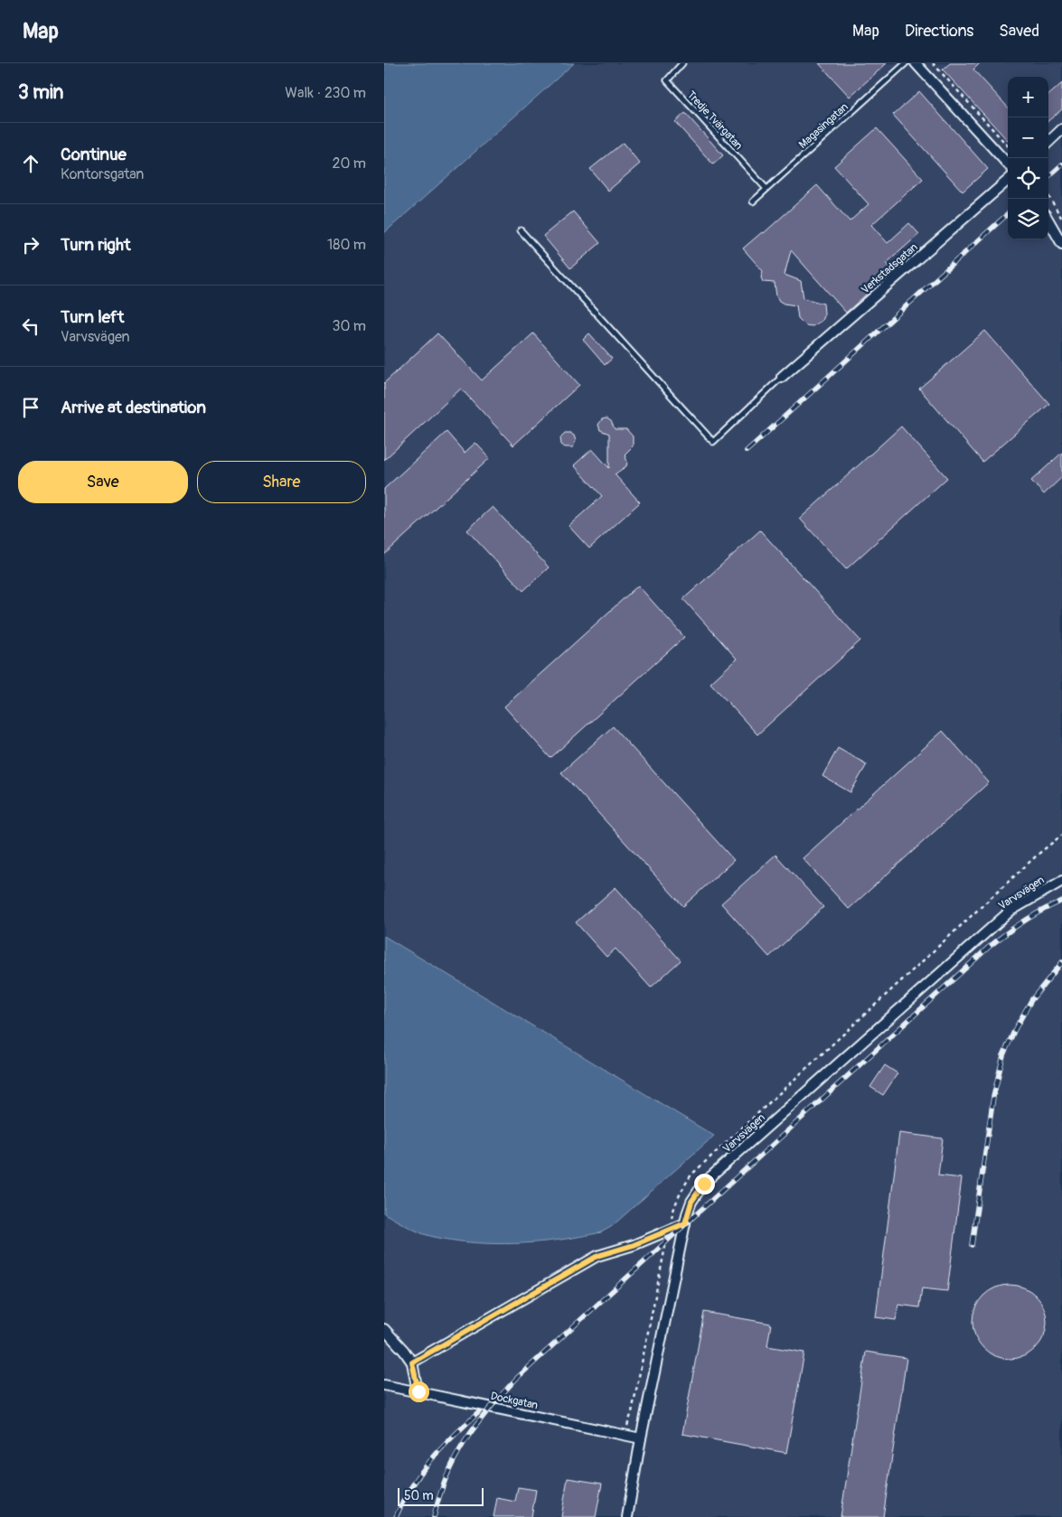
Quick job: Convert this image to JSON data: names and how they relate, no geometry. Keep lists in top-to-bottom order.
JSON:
{
  "streets": {
    "street": ["Verkstadsgatan", "Varvsvägen", "Dockgatan"],
    "lane": ["Tredje Tvärgatan", "Magasingatan"]
  },
  "crossings": [
    ["Tredje Tvärgatan", "Magasingatan"],
    ["Varvsvägen", "Dockgatan"]
  ],
  "scale_bar": "50 m",
  "page": {
    "header": "Map",
    "nav": ["Map", "Directions", "Saved"],
    "heading": ["3 min", "Walk · 230 m"],
    "map_buttons": ["+", "−"],
    "list": [
      ["Continue", "Kontorsgatan", "20 m"],
      ["Turn right", "180 m"],
      ["Turn left", "Varvsvägen", "30 m"],
      "Arrive at destination"
    ],
    "buttons": ["Save", "Share"],
    "scale": "50 m"
  }
}
